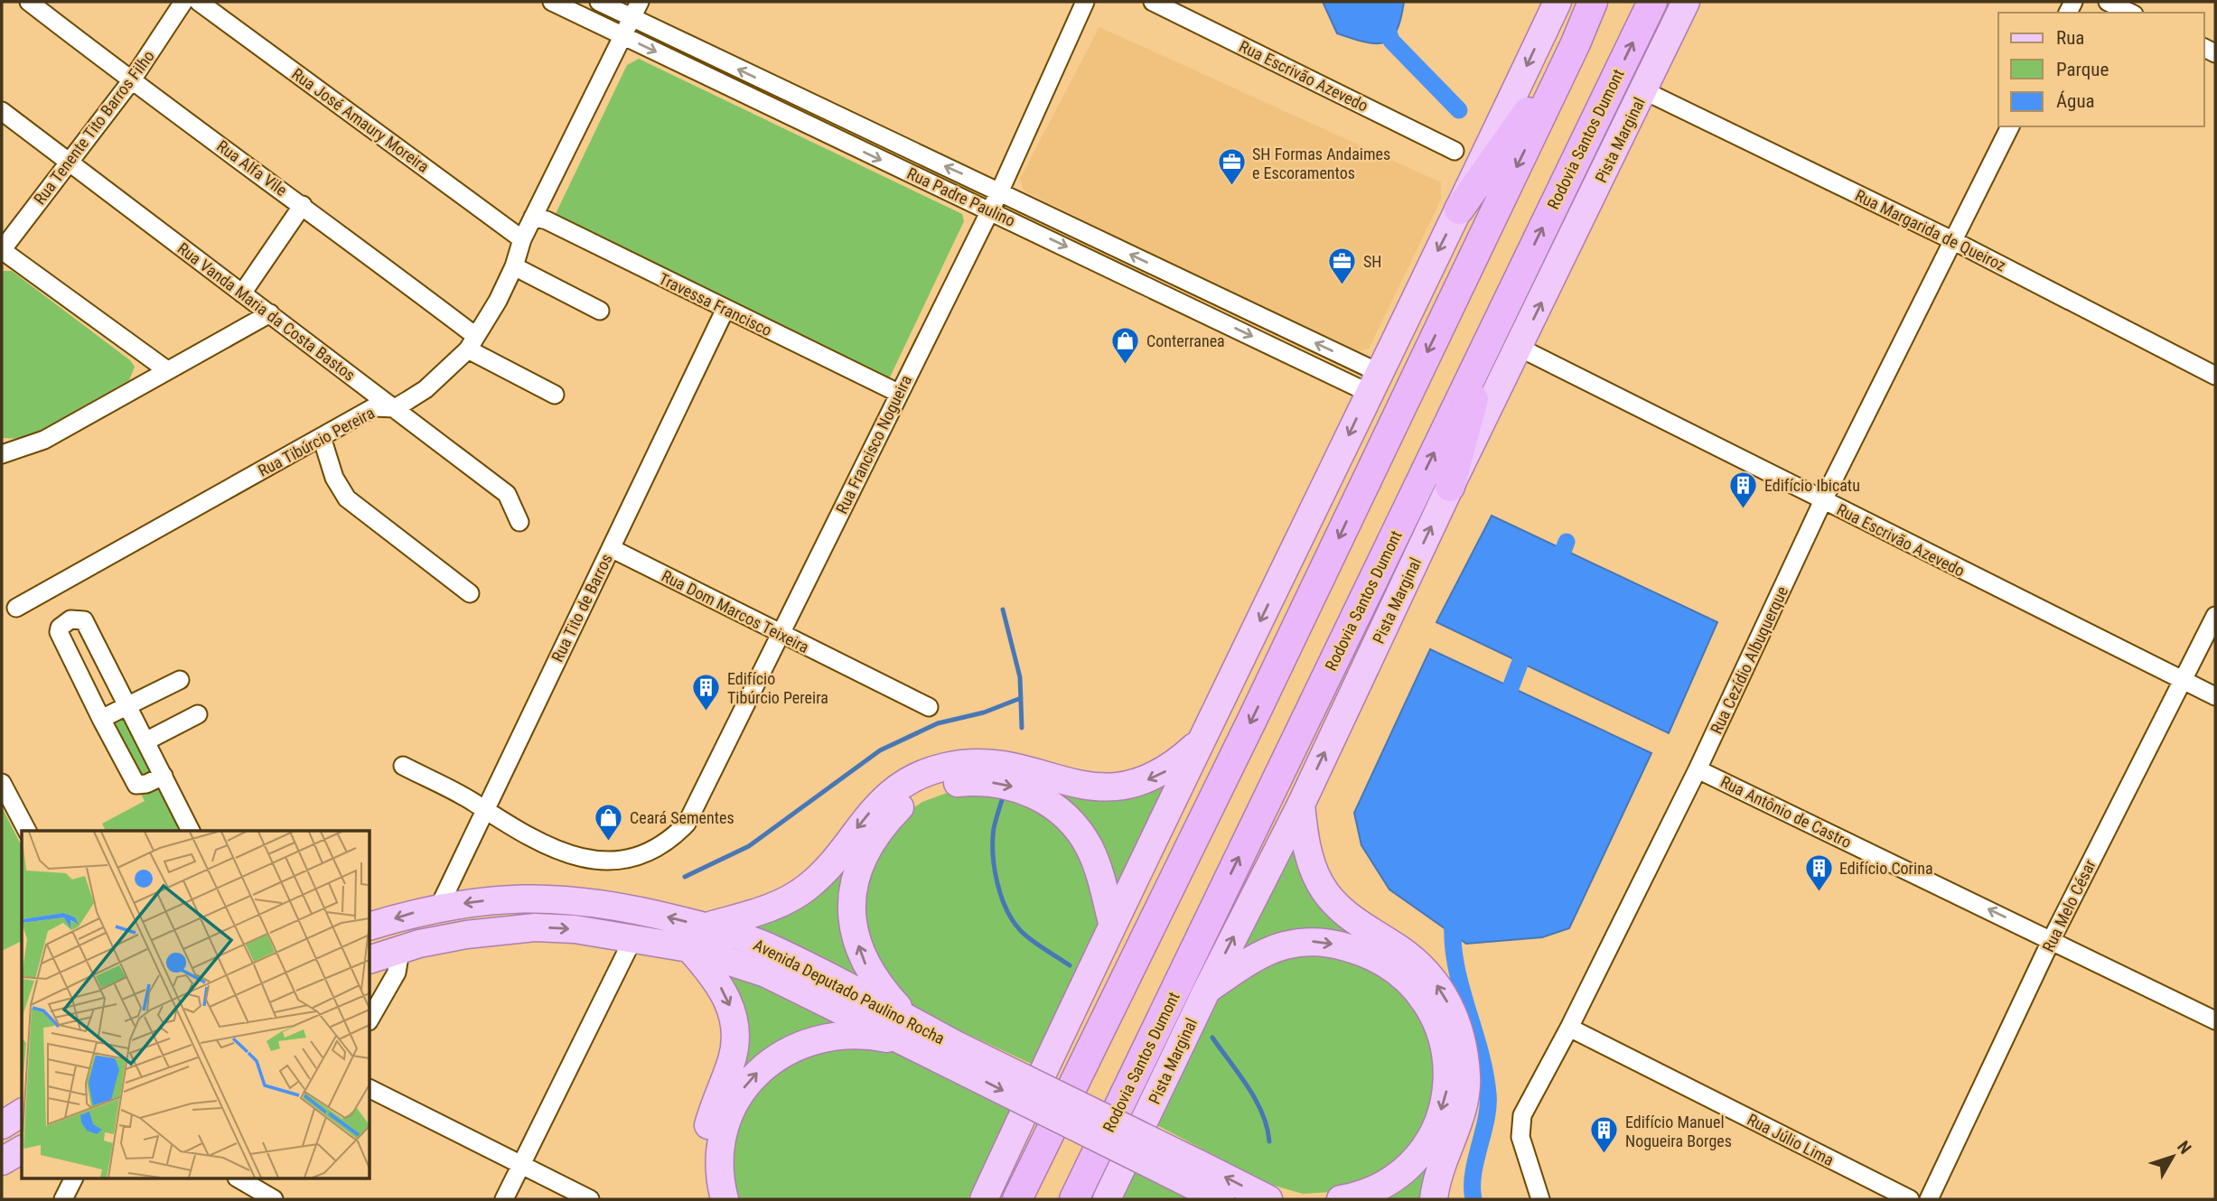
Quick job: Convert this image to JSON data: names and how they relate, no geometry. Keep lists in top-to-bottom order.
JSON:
{
  "streets": {
    "highway": ["Rodovia Santos Dumont"],
    "main road": ["Pista Marginal", "Avenida Deputado Paulino Rocha"],
    "street": [
      "Rua Escrivão Azevedo",
      "Rua José Amaury Moreira",
      "Rua Tenente Tito Barros Filho",
      "Rua Alfa Vile",
      "Rua Padre Paulino",
      "Rua Margarida de Queiroz",
      "Travessa Francisco",
      "Rua Vanda Maria da Costa Bastos",
      "Rua Tibúrcio Pereira",
      "Rua Francisco Nogueira",
      "Rua Tito de Barros",
      "Rua Dom Marcos Teixeira",
      "Rua Cezídio Albuquerque",
      "Rua Antônio de Castro",
      "Rua Melo César",
      "Rua Júlio Lima"
    ]
  },
  "crossings": [
    ["Rua Escrivão Azevedo", "Pista Marginal"],
    ["Rua Escrivão Azevedo", "Rua Cezídio Albuquerque"],
    ["Rua Escrivão Azevedo", "Rua Melo César"],
    ["Rua José Amaury Moreira", "Rua Tibúrcio Pereira"],
    ["Rua Tenente Tito Barros Filho", "Rua Alfa Vile"],
    ["Rua Tenente Tito Barros Filho", "Rua Vanda Maria da Costa Bastos"],
    ["Pista Marginal", "Rua Margarida de Queiroz"],
    ["Rua Alfa Vile", "Rua Tibúrcio Pereira"],
    ["Rua Padre Paulino", "Rua Tibúrcio Pereira"],
    ["Rua Padre Paulino", "Rua Francisco Nogueira"],
    ["Rua Margarida de Queiroz", "Rua Cezídio Albuquerque"],
    ["Travessa Francisco", "Rua Tibúrcio Pereira"],
    ["Travessa Francisco", "Rua Francisco Nogueira"],
    ["Travessa Francisco", "Rua Tito de Barros"],
    ["Rua Vanda Maria da Costa Bastos", "Rua Tibúrcio Pereira"],
    ["Rua Francisco Nogueira", "Rua Tito de Barros"],
    ["Rua Francisco Nogueira", "Rua Dom Marcos Teixeira"],
    ["Rua Tito de Barros", "Rua Dom Marcos Teixeira"],
    ["Rua Tito de Barros", "Avenida Deputado Paulino Rocha"],
    ["Rua Cezídio Albuquerque", "Rua Antônio de Castro"],
    ["Rua Cezídio Albuquerque", "Rua Júlio Lima"],
    ["Rua Antônio de Castro", "Rua Melo César"]
  ],
  "one_way": ["Rua Antônio de Castro"],
  "places": {
    "office": ["SH Formas Andaimes e Escoramentos", "SH"],
    "shop": ["Conterranea", "Ceará Sementes"],
    "building": [
      "Edifício Ibicatu",
      "Edifício Tibúrcio Pereira",
      "Edifício Corina",
      "Edifício Manuel Nogueira Borges"
    ]
  },
  "legend": ["Rua", "Parque", "Água"],
  "north": "top right"
}
